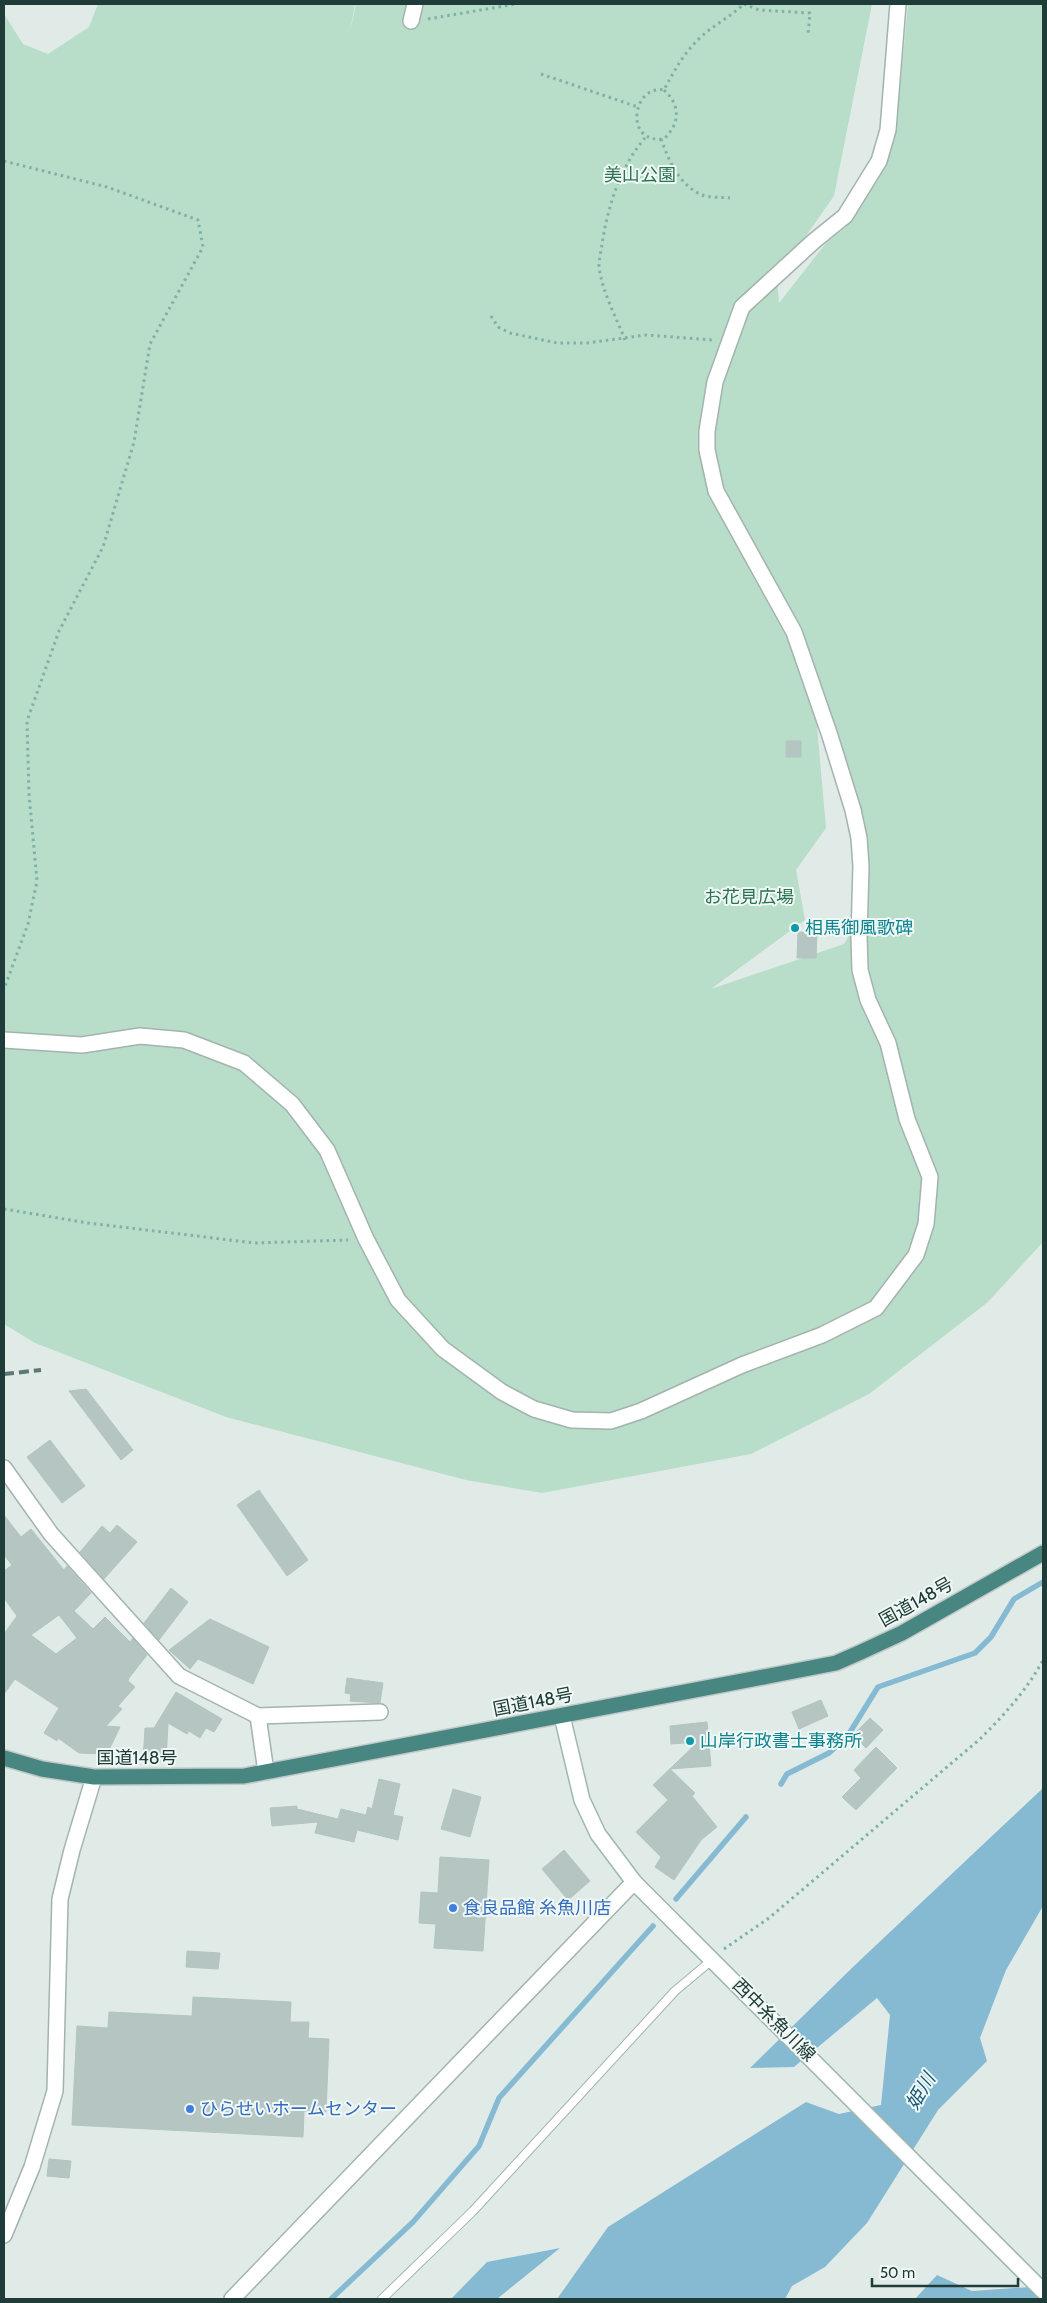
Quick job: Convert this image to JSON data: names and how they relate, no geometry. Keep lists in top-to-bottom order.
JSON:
{
  "streets": {
    "highway": ["国道148号"],
    "street": ["西中糸魚川線"]
  },
  "crossings": [
    ["国道148号", "西中糸魚川線"]
  ],
  "water": ["姫川"],
  "parks": ["美山公園", "お花見広場"],
  "places": [
    "相馬御風歌碑",
    "山岸行政書士事務所",
    "食良品館 糸魚川店",
    "ひらせいホームセンター"
  ],
  "scale_bar": "50 m"
}
